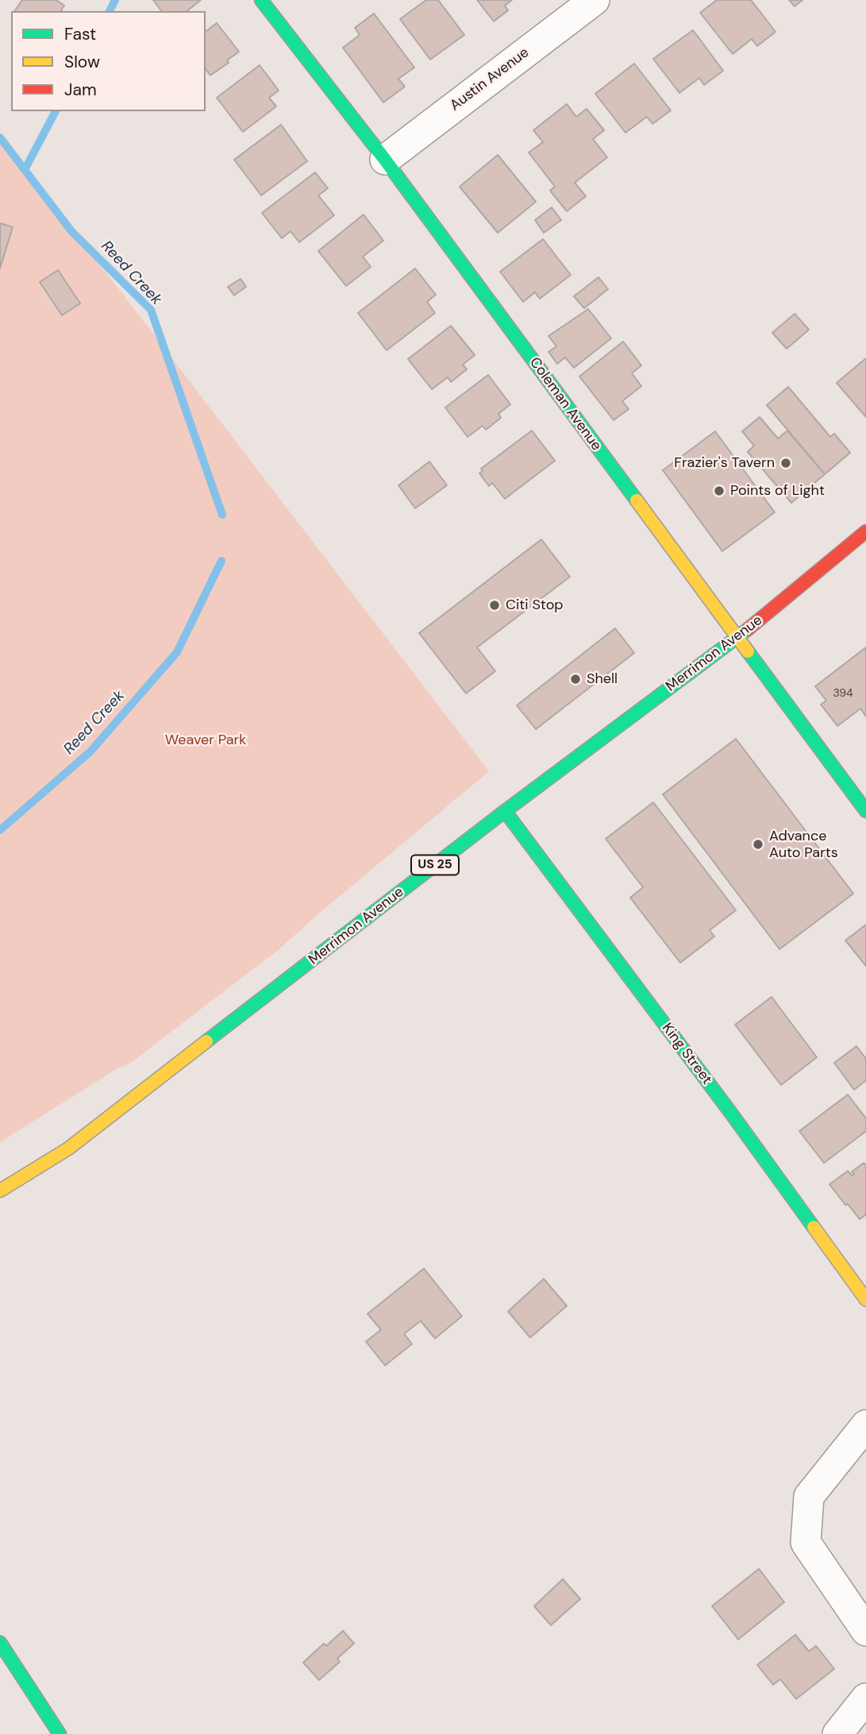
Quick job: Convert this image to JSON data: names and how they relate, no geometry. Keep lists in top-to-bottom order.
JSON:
{
  "streets": {
    "street": [
      "Austin Avenue",
      "Coleman Avenue",
      "Merrimon Avenue",
      "US 25",
      "King Street"
    ]
  },
  "crossings": [
    ["Austin Avenue", "Coleman Avenue"],
    ["Coleman Avenue", "Merrimon Avenue"],
    ["Merrimon Avenue", "King Street"]
  ],
  "water": ["Reed Creek"],
  "parks": ["Weaver Park"],
  "places": [
    "Frazier's Tavern",
    "Points of Light",
    "Citi Stop",
    "Shell",
    "Advance Auto Parts"
  ],
  "house_numbers": ["394"],
  "legend": ["Fast", "Slow", "Jam"]
}
